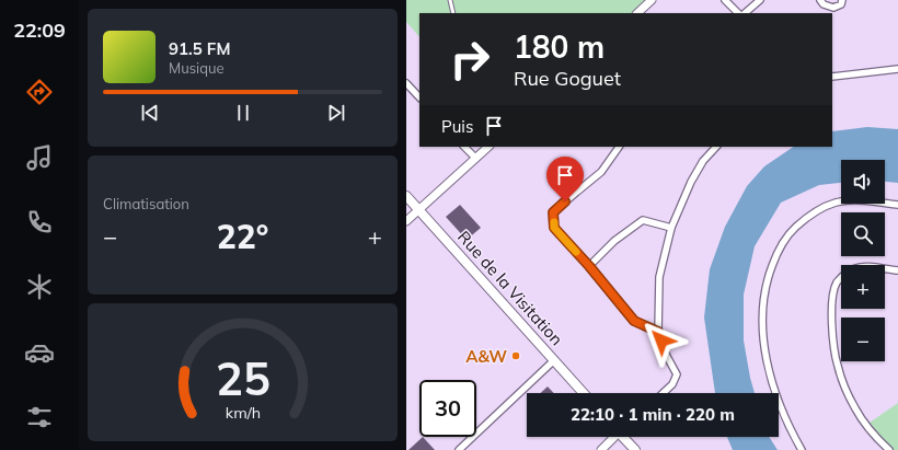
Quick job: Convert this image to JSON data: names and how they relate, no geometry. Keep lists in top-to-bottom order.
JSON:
{
  "streets": {
    "main road": ["Rue de la Visitation"]
  },
  "places": ["A&W"],
  "page": {
    "tabs": "22:09",
    "turn": ["180 m", "Rue Goguet"],
    "song": ["91.5 FM", "Musique"],
    "then": "Puis",
    "tile": "Climatisation",
    "map_buttons": ["+", "−"],
    "heat": ["−", "22°", "+"],
    "limit": "30",
    "trip": "22:10 · 1 min · 220 m",
    "gauge": ["25", "km/h"]
  }
}
